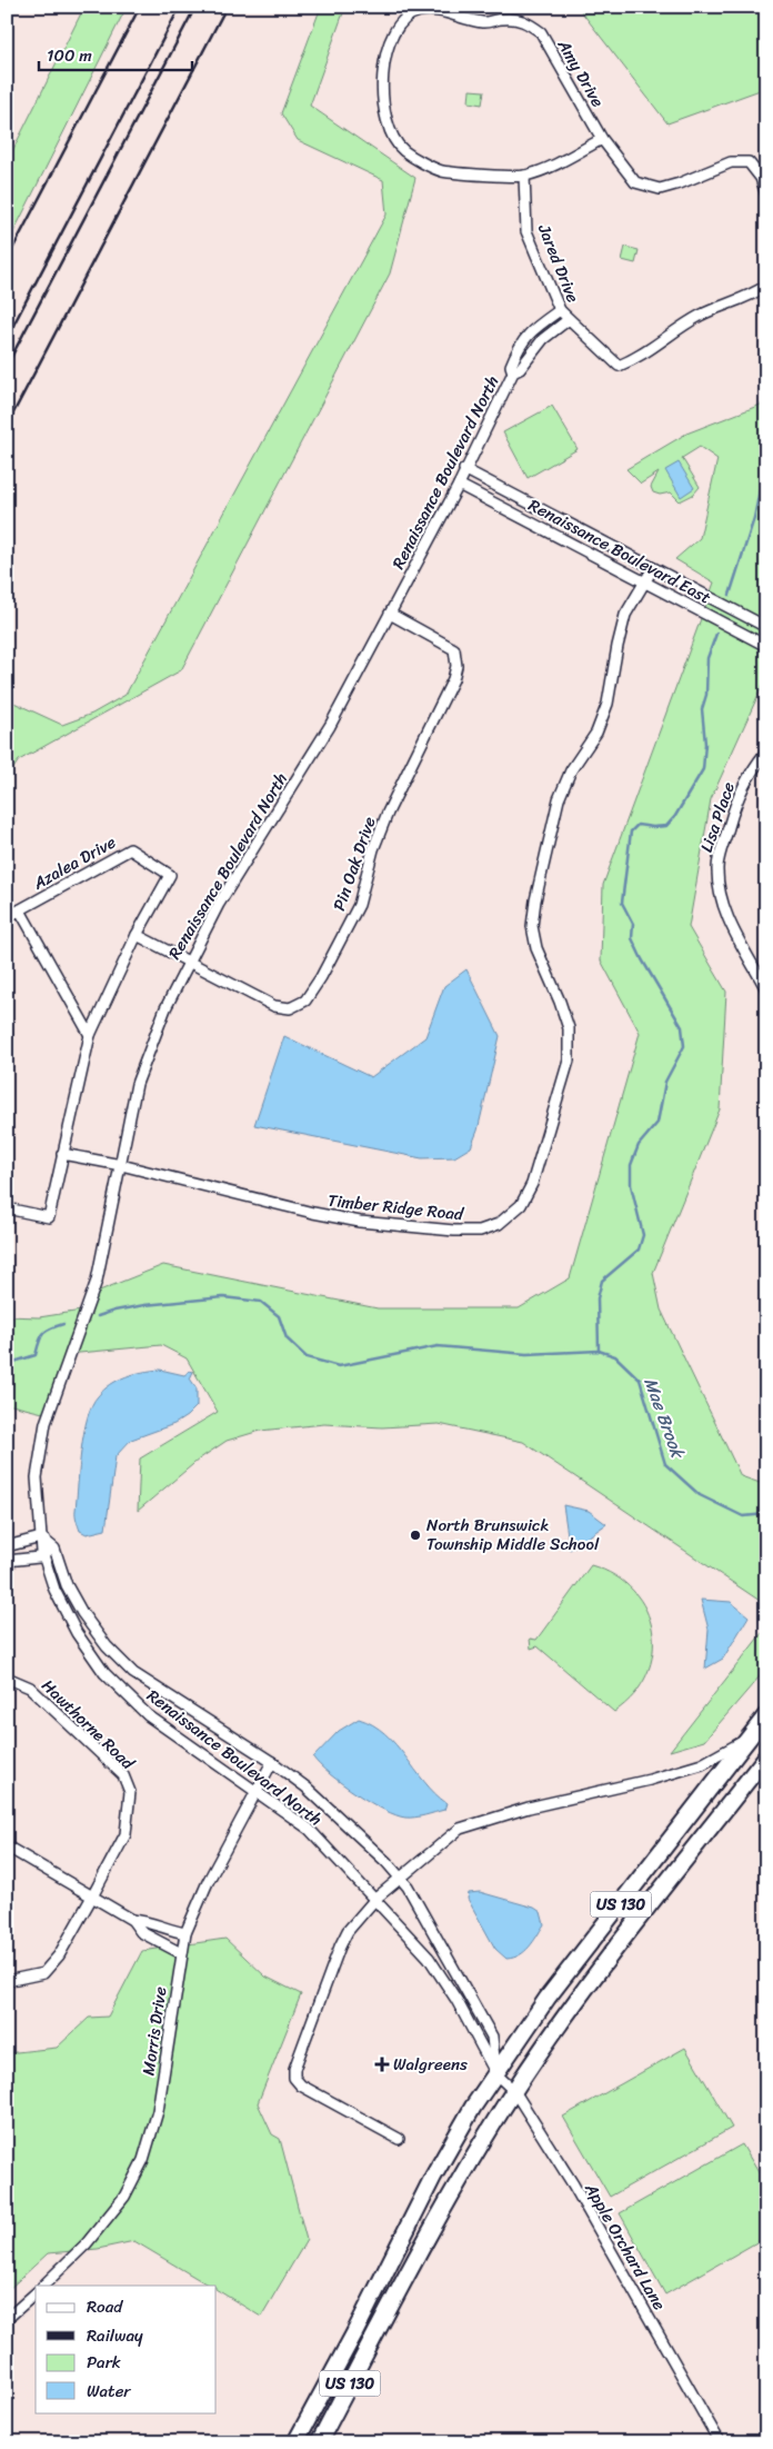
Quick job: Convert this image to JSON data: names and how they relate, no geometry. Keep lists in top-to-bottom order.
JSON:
{
  "streets": {
    "highway": ["US 130"],
    "street": [
      "Amy Drive",
      "Jared Drive",
      "Renaissance Boulevard North",
      "Renaissance Boulevard East",
      "Lisa Place",
      "Azalea Drive",
      "Pin Oak Drive",
      "Timber Ridge Road",
      "Hawthorne Road",
      "Morris Drive",
      "Apple Orchard Lane"
    ]
  },
  "crossings": [
    ["Amy Drive", "Jared Drive"],
    ["Jared Drive", "Renaissance Boulevard North"],
    ["Renaissance Boulevard North", "Renaissance Boulevard East"],
    ["Renaissance Boulevard North", "Pin Oak Drive"],
    ["Renaissance Boulevard North", "Timber Ridge Road"],
    ["Renaissance Boulevard North", "US 130"],
    ["Renaissance Boulevard North", "Morris Drive"],
    ["Renaissance Boulevard North", "Apple Orchard Lane"],
    ["Renaissance Boulevard East", "Timber Ridge Road"],
    ["US 130", "Apple Orchard Lane"]
  ],
  "water": ["Mae Brook"],
  "places": {
    "other": ["North Brunswick Township Middle School"],
    "health": ["Walgreens"]
  },
  "legend": [
    "Road",
    "Railway",
    "Park",
    "Water"
  ],
  "scale_bar": "100 m"
}
